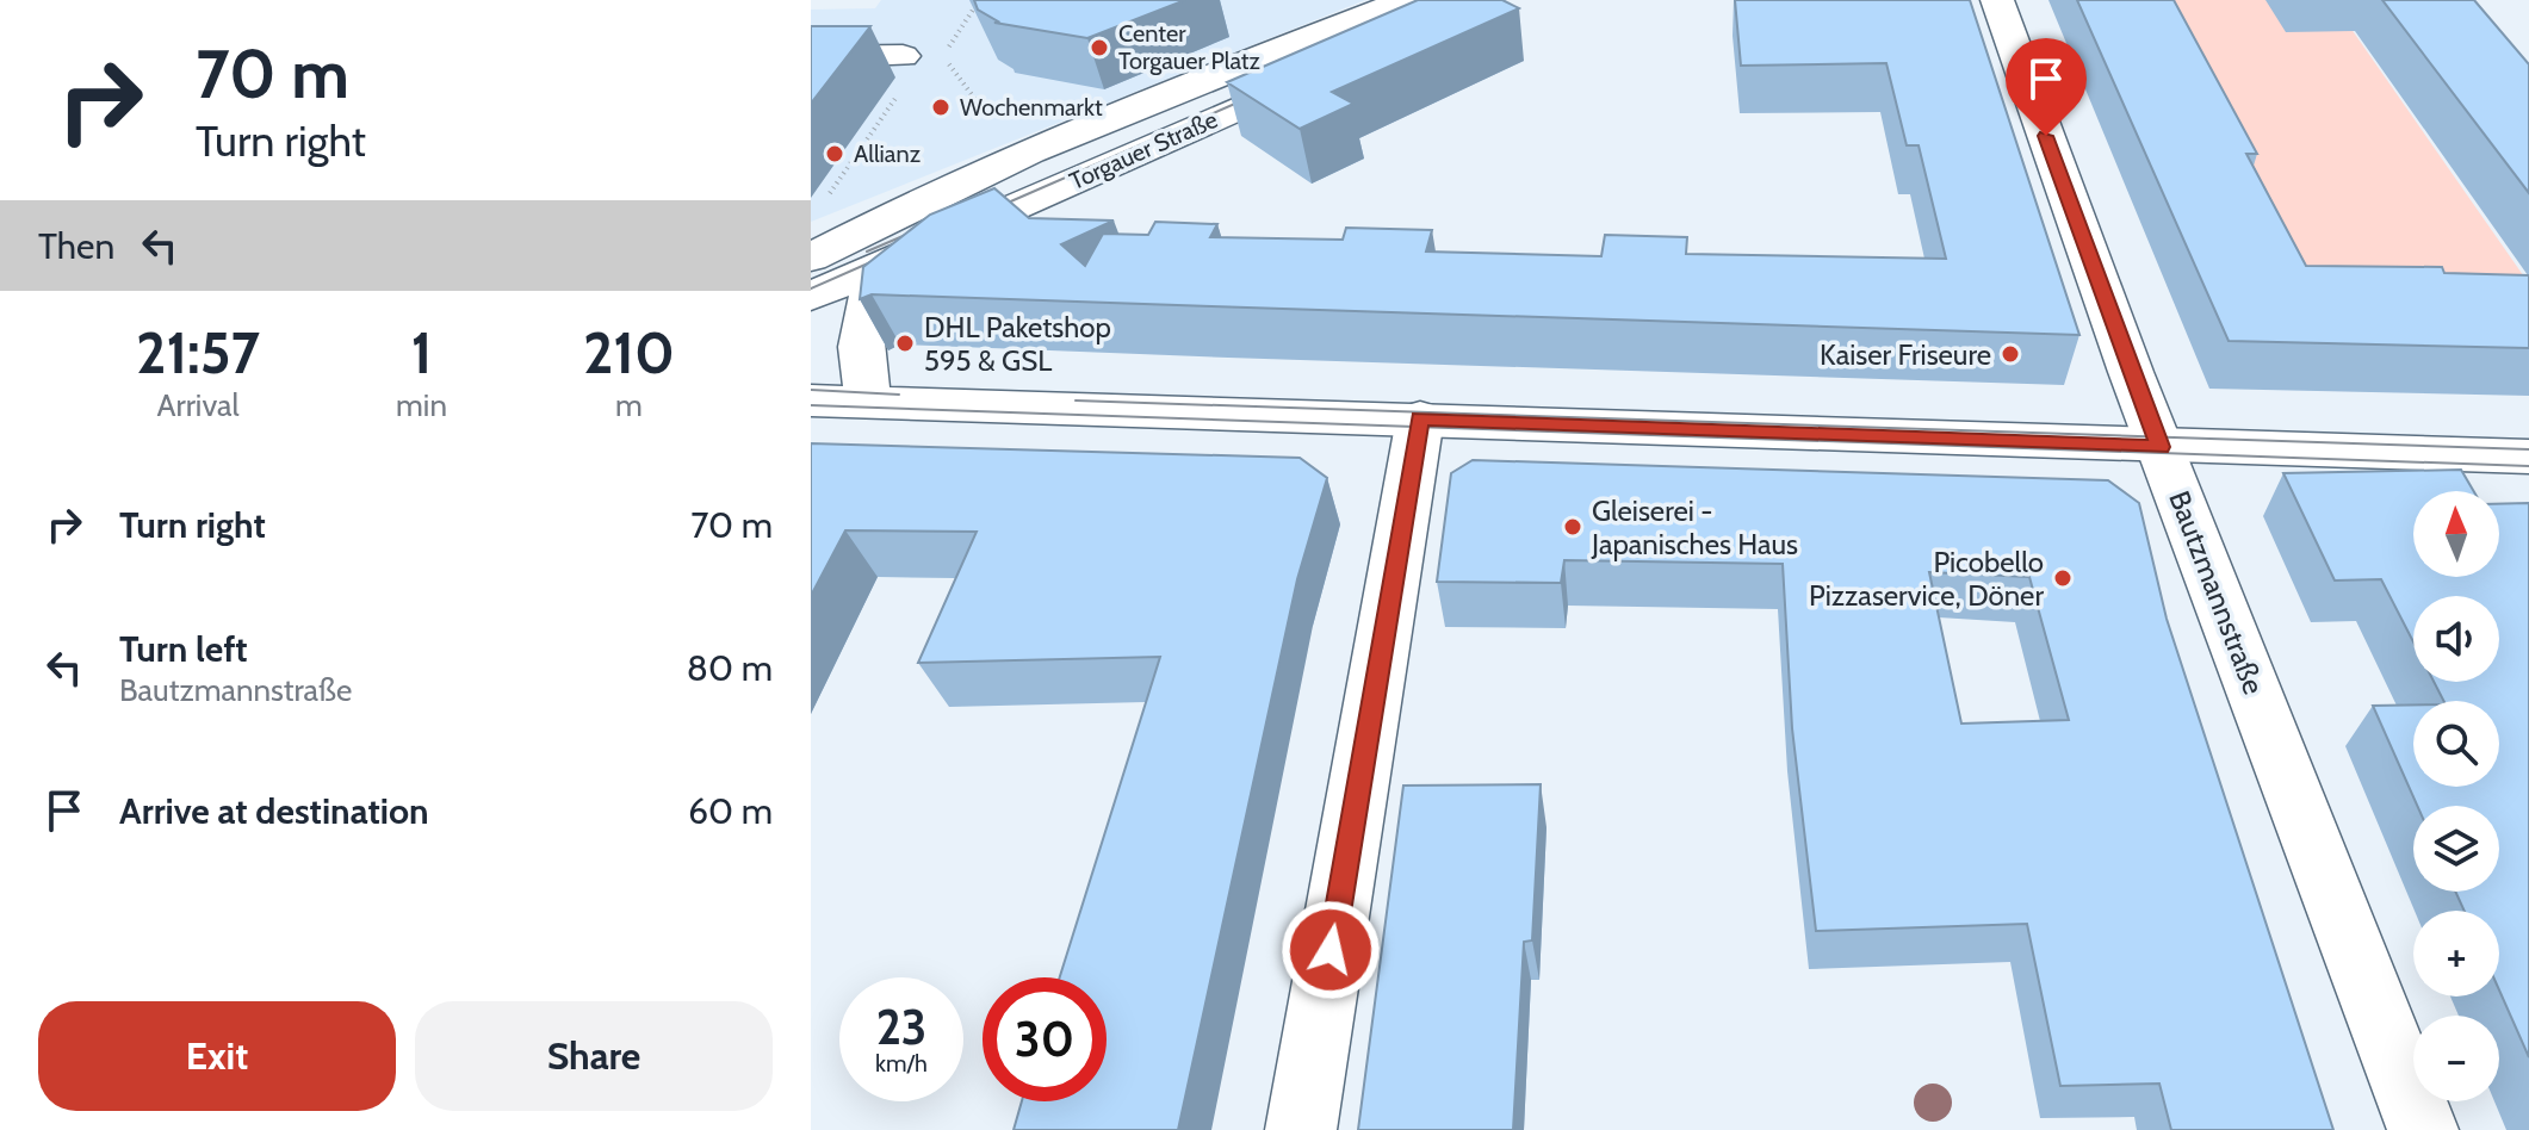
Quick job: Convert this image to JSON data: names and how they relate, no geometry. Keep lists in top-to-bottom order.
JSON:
{
  "streets": {
    "main road": ["Torgauer Straße", "Bautzmannstraße"]
  },
  "places": [
    "Center Torgauer Platz",
    "Wochenmarkt",
    "Allianz",
    "DHL Paketshop 595 & GSL",
    "Kaiser Friseure",
    "Gleiserei - Japanisches Haus",
    "Picobello Pizzaservice, Döner"
  ],
  "north": "top",
  "page": {
    "turn": ["70 m", "Turn right"],
    "then": "Then",
    "eta": [
      "21:57",
      "Arrival",
      "1",
      "min",
      "210",
      "m"
    ],
    "list": [
      {
        "name": "Turn right",
        "value": "70 m"
      },
      {
        "name": "Turn left",
        "note": "Bautzmannstraße",
        "value": "80 m"
      },
      {
        "name": "Arrive at destination",
        "value": "60 m"
      }
    ],
    "map_buttons": ["+", "−"],
    "speed": "23 km/h",
    "limit": "30",
    "buttons": ["Exit", "Share"]
  }
}
